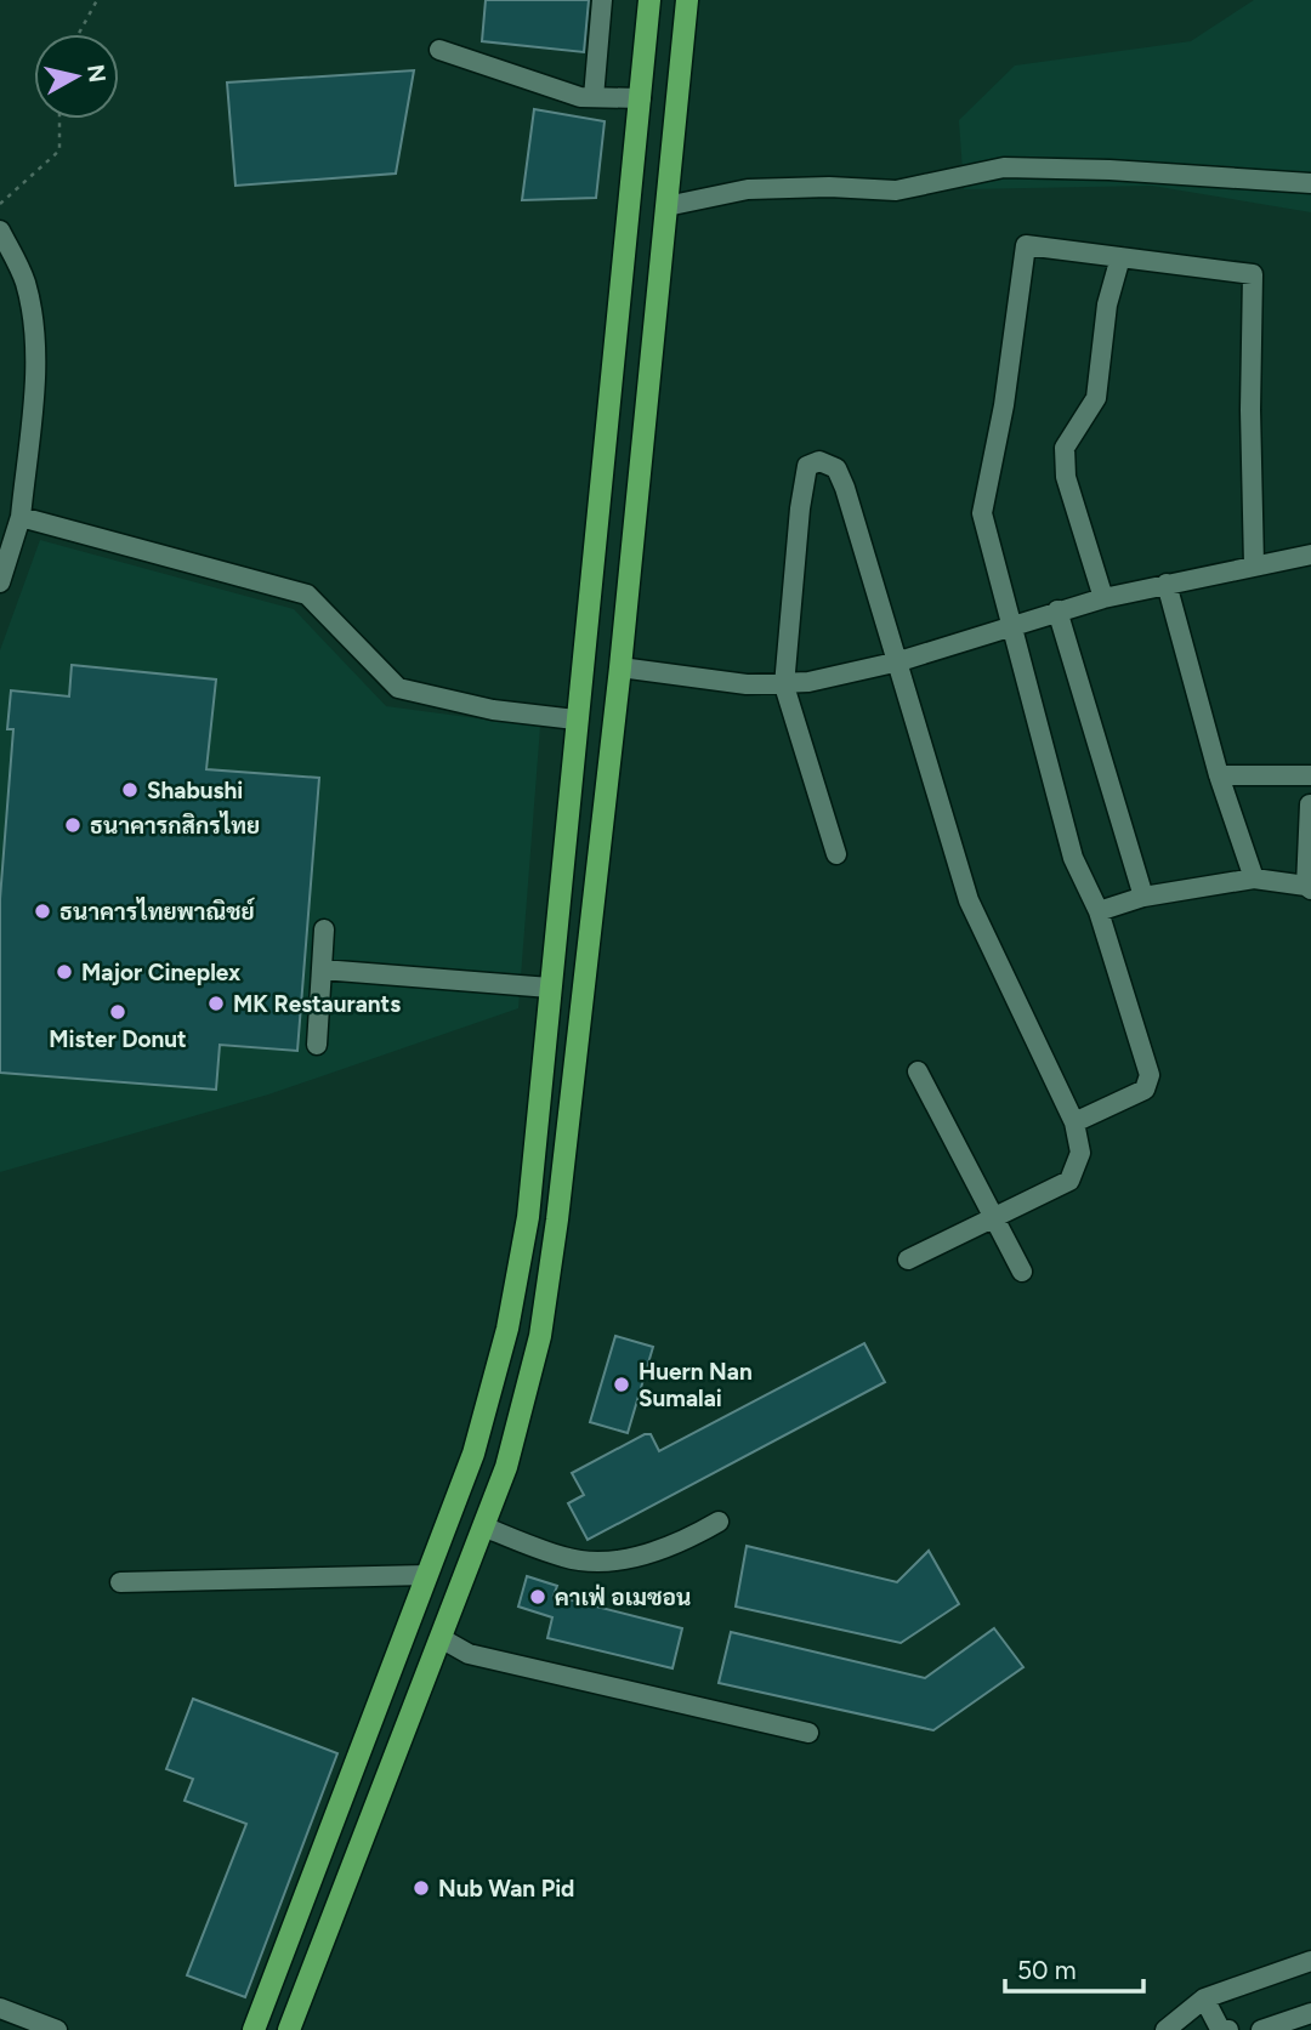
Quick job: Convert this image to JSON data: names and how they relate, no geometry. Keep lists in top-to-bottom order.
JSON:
{
  "places": [
    "Shabushi",
    "ธนาคารกสิกรไทย",
    "ธนาคารไทยพาณิชย์",
    "Major Cineplex",
    "MK Restaurants",
    "Mister Donut",
    "Huern Nan Sumalai",
    "คาเฟ่ อเมซอน",
    "Nub Wan Pid"
  ],
  "scale_bar": "50 m",
  "north": "right"
}
